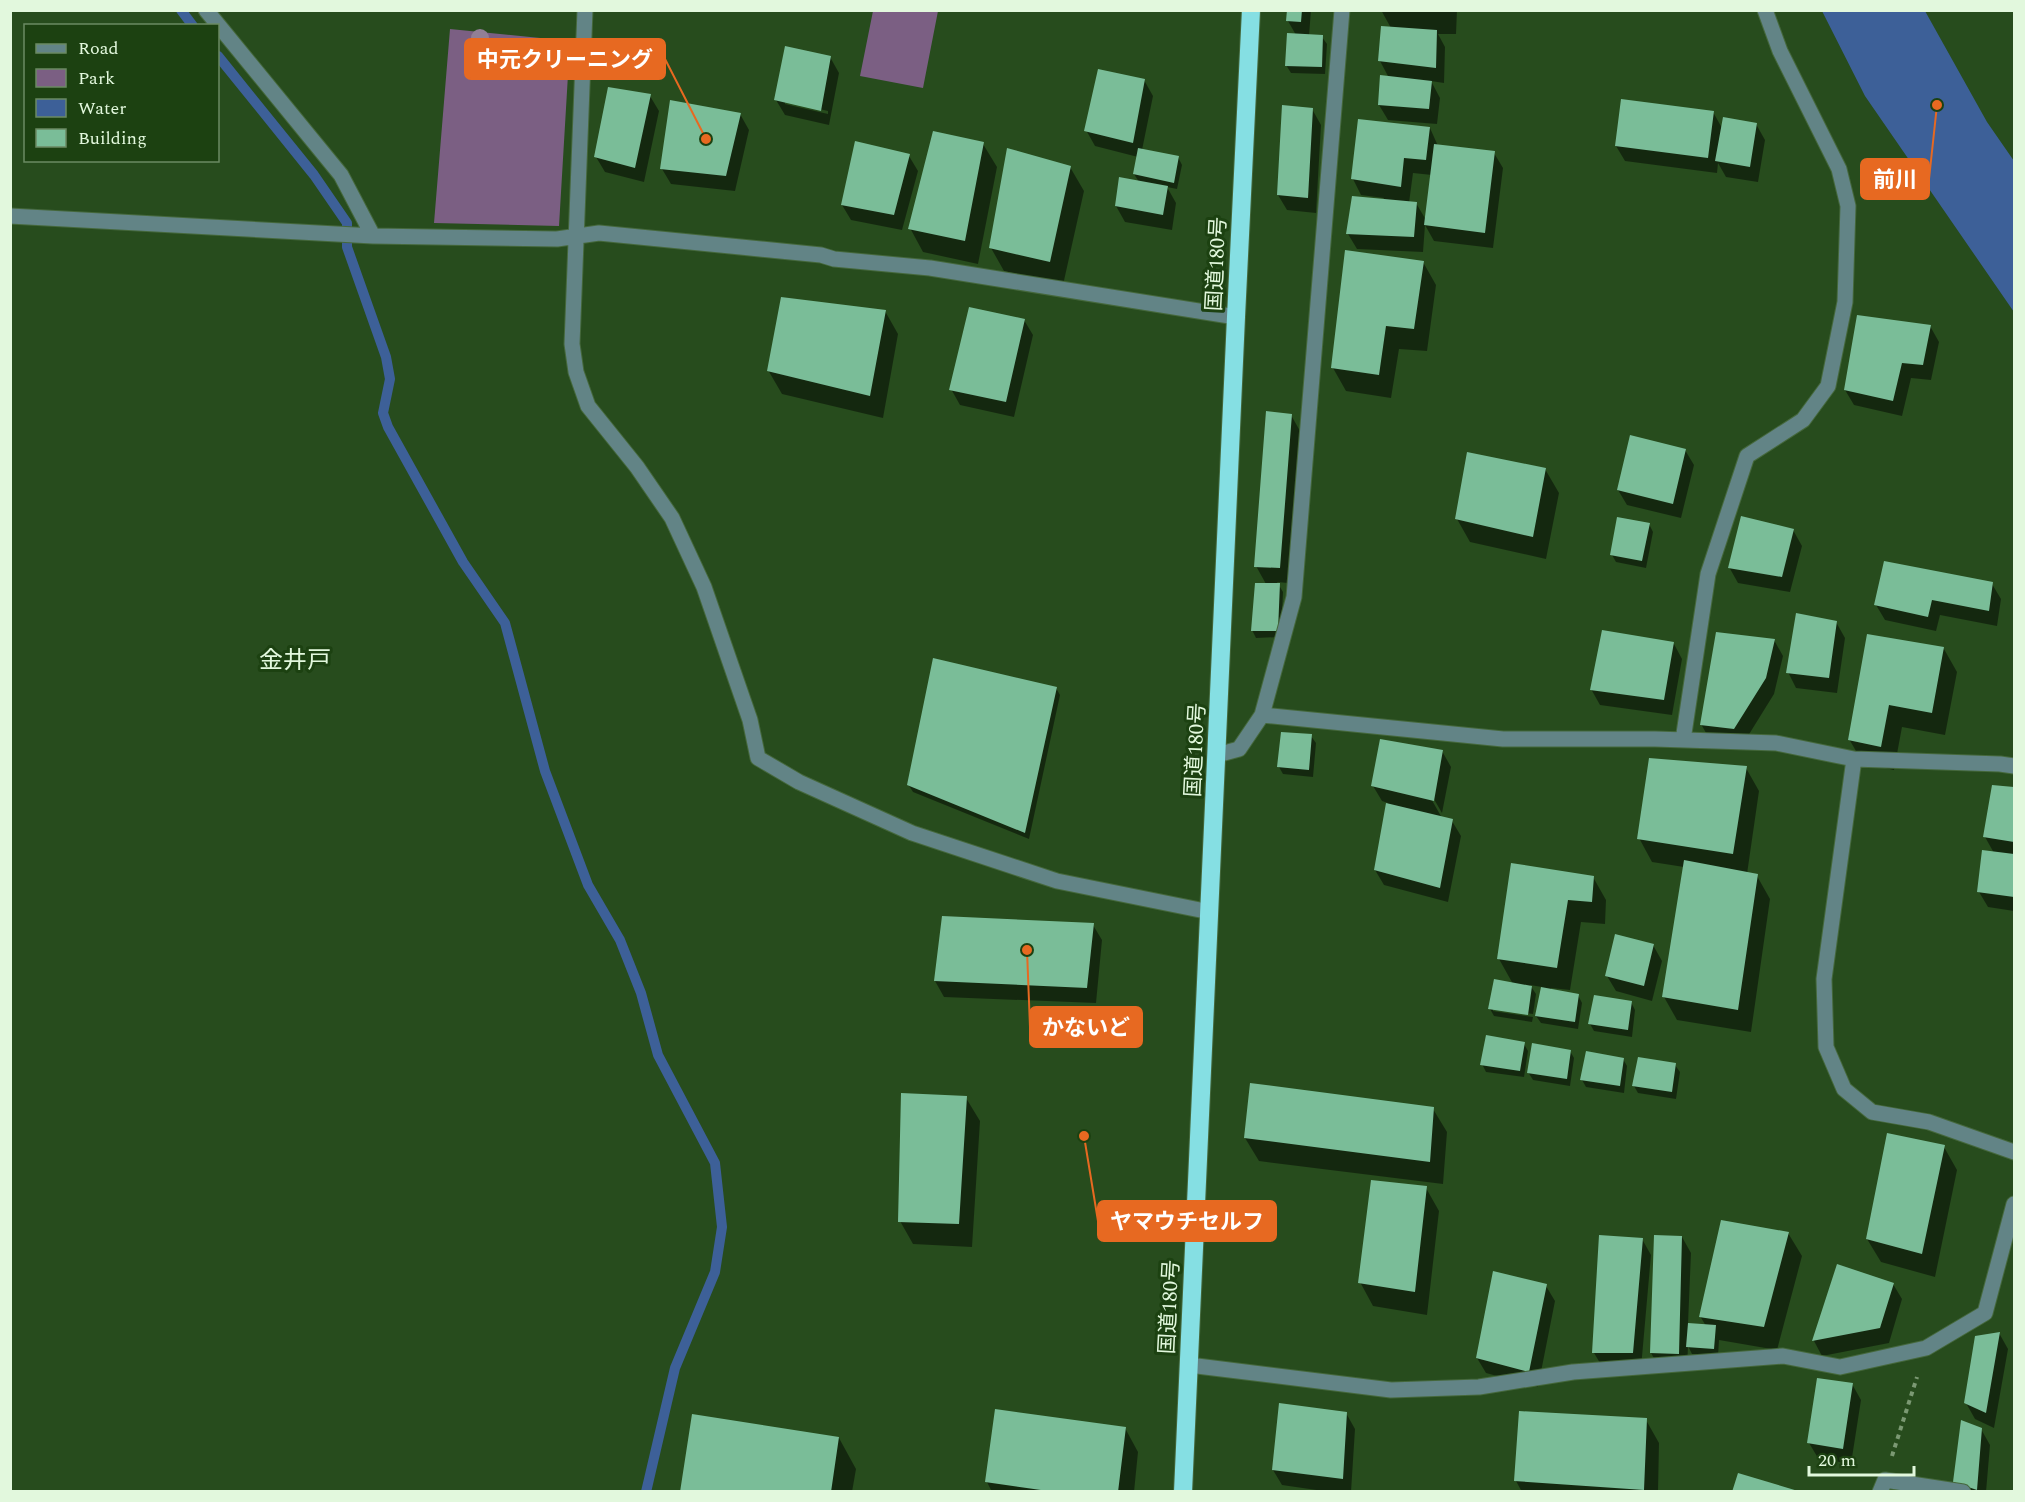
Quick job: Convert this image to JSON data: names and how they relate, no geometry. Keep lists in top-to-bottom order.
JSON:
{
  "streets": {
    "highway": ["国道180号"]
  },
  "districts": ["金井戸"],
  "places": [
    "前川",
    "中元クリーニング",
    "かないど",
    "ヤマウチセルフ"
  ],
  "legend": [
    "Road",
    "Park",
    "Water",
    "Building"
  ],
  "scale_bar": "20 m"
}
